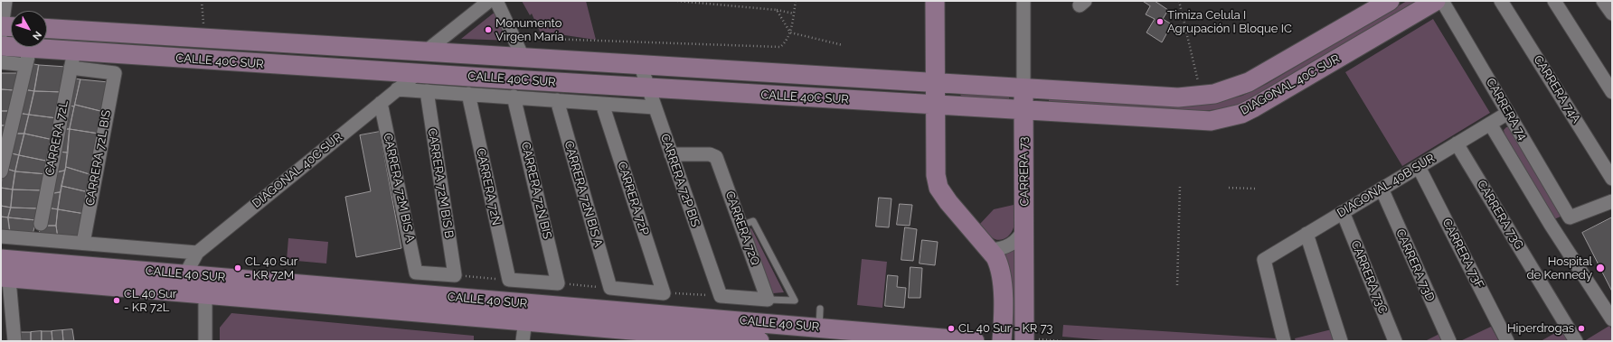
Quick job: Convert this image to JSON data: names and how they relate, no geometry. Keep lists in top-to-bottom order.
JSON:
{
  "streets": {
    "street": [
      "CALLE 40C SUR",
      "DIAGONAL 40C SUR",
      "CARRERA 74A",
      "CARRERA 74",
      "CARRERA 72L",
      "CARRERA 72L BIS",
      "CARRERA 73",
      "CARRERA 72P BIS",
      "CARRERA 72M BIS B",
      "DIAGONAL 40B SUR",
      "CARRERA 72N",
      "CARRERA 72M BIS A",
      "CARRERA 72N BIS",
      "CARRERA 72N BIS A",
      "CARRERA 72P",
      "CARRERA 73G",
      "CARRERA 72Q",
      "CARRERA 73F",
      "CARRERA 73D",
      "CALLE 40 SUR",
      "CARRERA 73C"
    ]
  },
  "crossings": [
    ["CALLE 40C SUR", "DIAGONAL 40C SUR"],
    ["CALLE 40C SUR", "CARRERA 72L"],
    ["CALLE 40C SUR", "CARRERA 72L BIS"],
    ["CALLE 40C SUR", "CARRERA 73"],
    ["CALLE 40C SUR", "CARRERA 72P BIS"],
    ["CALLE 40C SUR", "CARRERA 72M BIS B"],
    ["CALLE 40C SUR", "CARRERA 72N"],
    ["CALLE 40C SUR", "CARRERA 72N BIS"],
    ["CALLE 40C SUR", "CARRERA 72N BIS A"],
    ["CALLE 40C SUR", "CARRERA 72P"],
    ["DIAGONAL 40C SUR", "CARRERA 74"],
    ["DIAGONAL 40C SUR", "CARRERA 73"],
    ["DIAGONAL 40C SUR", "CARRERA 72M BIS A"],
    ["DIAGONAL 40C SUR", "CALLE 40 SUR"],
    ["CARRERA 74", "DIAGONAL 40B SUR"],
    ["CARRERA 72L BIS", "CALLE 40 SUR"],
    ["CARRERA 72P BIS", "CARRERA 72Q"],
    ["CARRERA 72P BIS", "CALLE 40 SUR"],
    ["CARRERA 72M BIS B", "CALLE 40 SUR"],
    ["DIAGONAL 40B SUR", "CARRERA 73G"],
    ["DIAGONAL 40B SUR", "CARRERA 73F"],
    ["DIAGONAL 40B SUR", "CARRERA 73D"],
    ["DIAGONAL 40B SUR", "CARRERA 73C"],
    ["CARRERA 72N", "CALLE 40 SUR"],
    ["CARRERA 72M BIS A", "CALLE 40 SUR"],
    ["CARRERA 72N BIS", "CALLE 40 SUR"],
    ["CARRERA 72Q", "CALLE 40 SUR"]
  ],
  "places": [
    "Timiza Celula I Agrupación I Bloque IC",
    "Monumento Virgen María",
    "CL 40 Sur - KR 72M",
    "Hospital de Kennedy",
    "CL 40 Sur - KR 72L",
    "CL 40 Sur - KR 73",
    "Hiperdrogas"
  ],
  "north": "bottom right"
}
